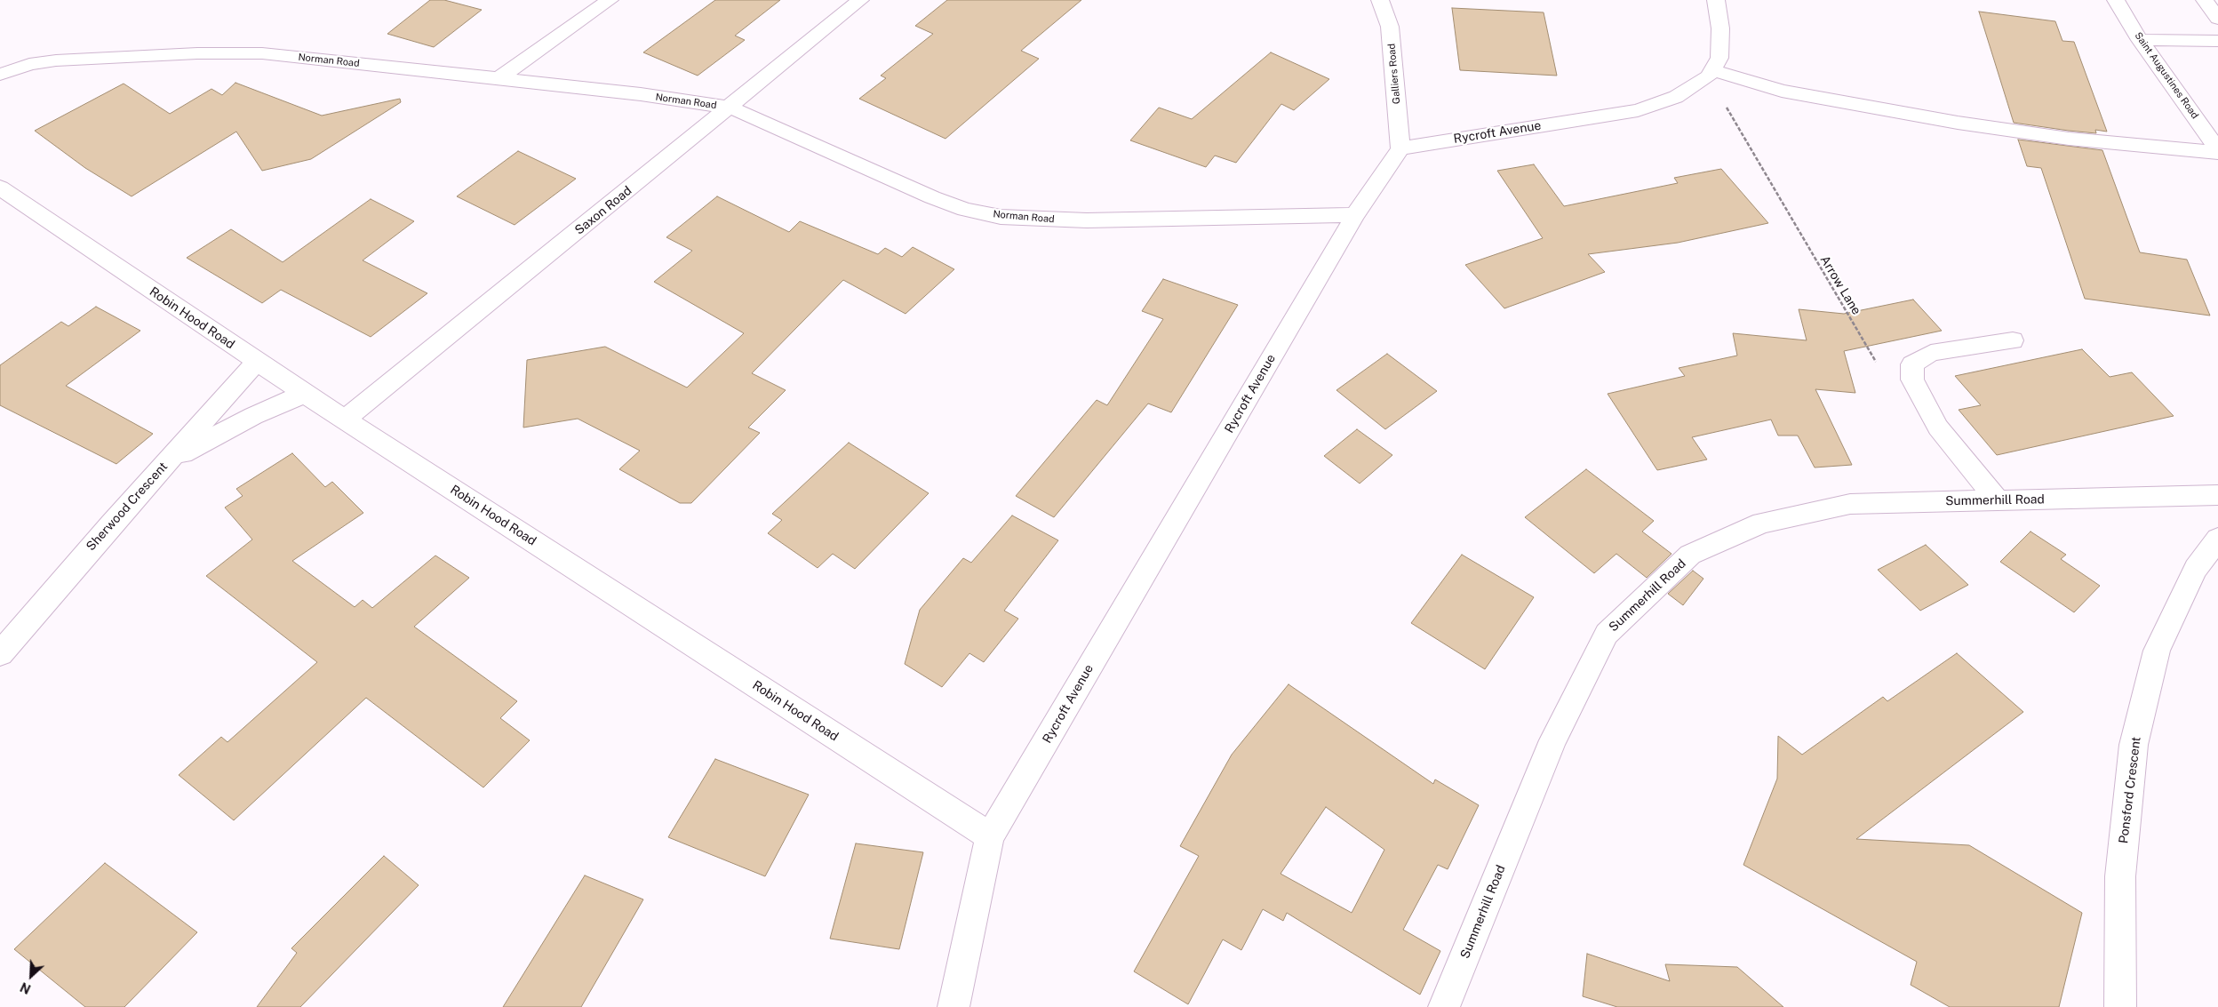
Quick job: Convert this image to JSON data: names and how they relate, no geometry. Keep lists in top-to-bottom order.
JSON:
{
  "streets": {
    "street": [
      "Norman Road",
      "Galliers Road",
      "Saint Augustines Road",
      "Rycroft Avenue",
      "Saxon Road",
      "Robin Hood Road",
      "Summerhill Road",
      "Sherwood Crescent",
      "Ponsford Crescent"
    ],
    "path": ["Arrow Lane"]
  },
  "crossings": [
    ["Norman Road", "Rycroft Avenue"],
    ["Norman Road", "Saxon Road"],
    ["Galliers Road", "Rycroft Avenue"],
    ["Rycroft Avenue", "Arrow Lane"],
    ["Rycroft Avenue", "Robin Hood Road"],
    ["Saxon Road", "Robin Hood Road"],
    ["Robin Hood Road", "Sherwood Crescent"]
  ],
  "north": "bottom left"
}
